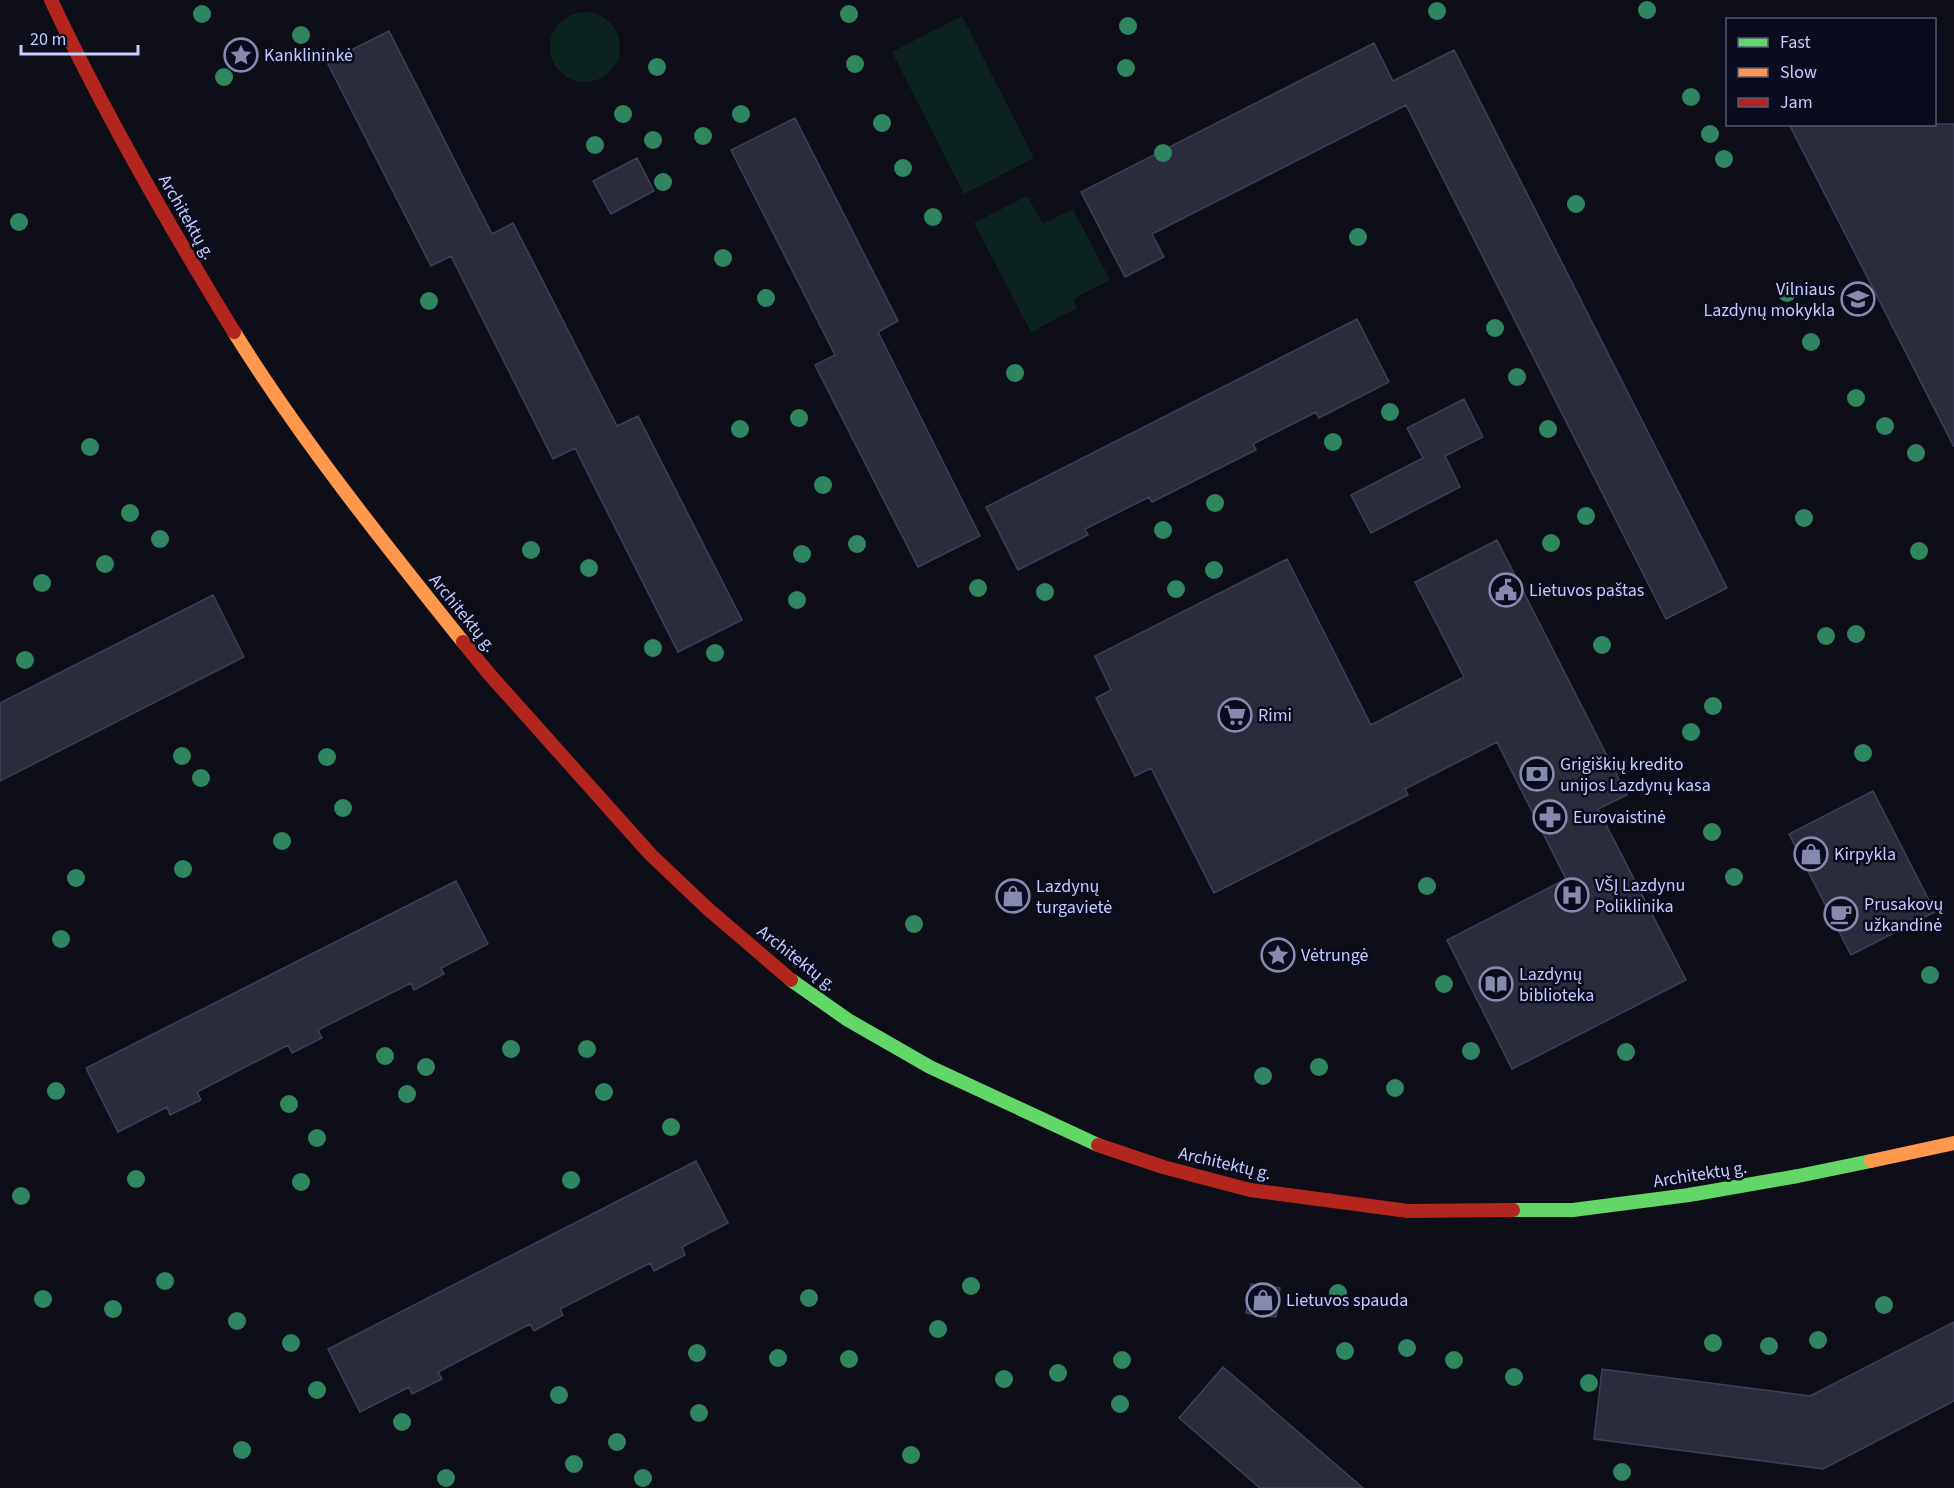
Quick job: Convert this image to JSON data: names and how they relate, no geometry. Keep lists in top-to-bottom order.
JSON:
{
  "streets": {
    "street": ["Architektų g."]
  },
  "places": {
    "place": ["Kanklininkė", "Vėtrungė"],
    "school or university": ["Vilniaus Lazdynų mokykla"],
    "public building": ["Lietuvos paštas"],
    "supermarket": ["Rimi"],
    "bank": ["Grigiškių kredito unijos Lazdynų kasa"],
    "pharmacy": ["Eurovaistinė"],
    "shop": ["Kirpykla", "Lazdynų turgavietė", "Lietuvos spauda"],
    "hospital": ["VŠĮ Lazdynu Poliklinika"],
    "cafe": ["Prusakovų užkandinė"],
    "library": ["Lazdynų biblioteka"]
  },
  "legend": ["Fast", "Slow", "Jam"],
  "scale_bar": "20 m"
}
